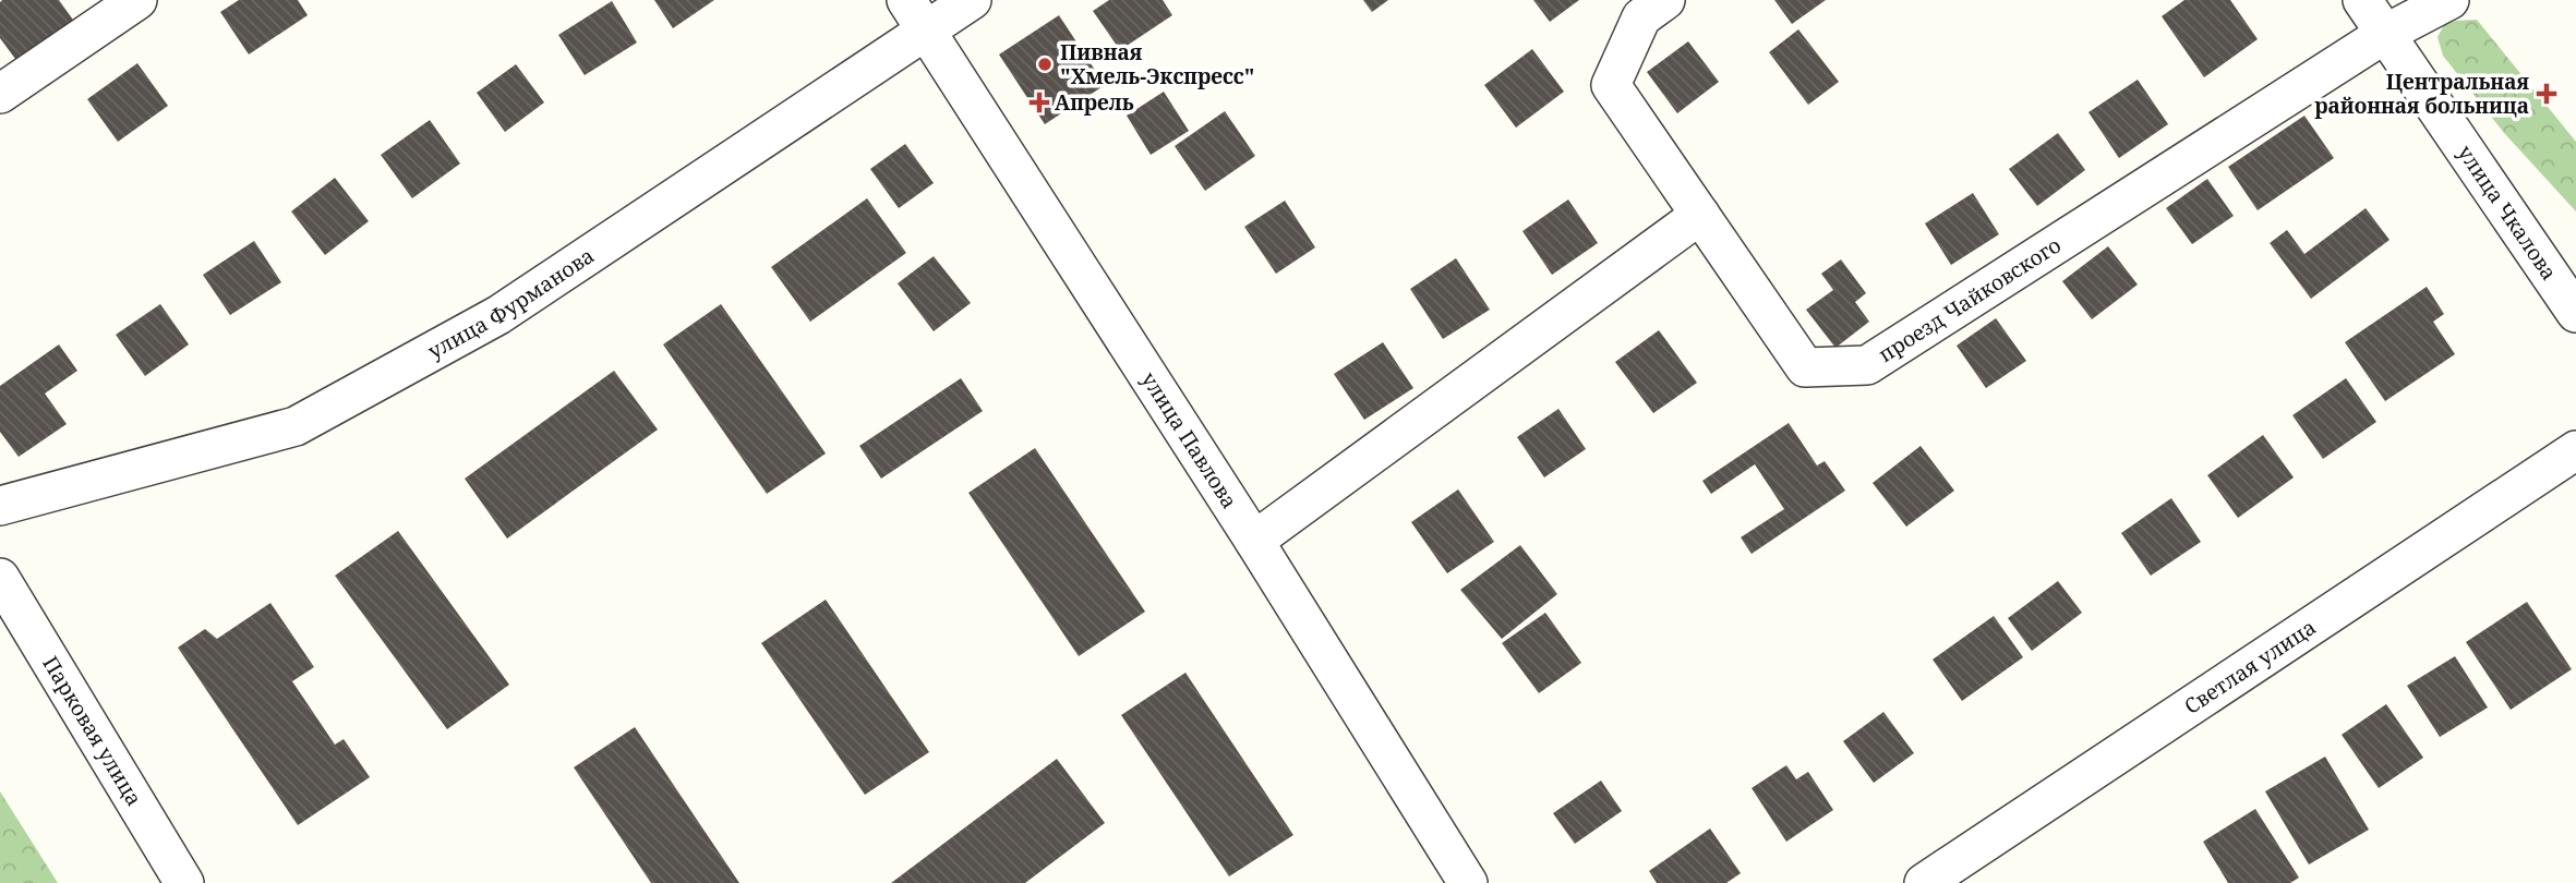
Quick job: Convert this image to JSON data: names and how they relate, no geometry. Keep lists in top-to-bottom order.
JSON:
{
  "streets": {
    "street": [
      "улица Чкалова",
      "проезд Чайковского",
      "улица Фурманова",
      "улица Павлова",
      "Светлая улица",
      "Парковая улица"
    ]
  },
  "crossings": [
    ["улица Чкалова", "проезд Чайковского"],
    ["улица Фурманова", "улица Павлова"]
  ],
  "places": {
    "other": ["Пивная \"Хмель-Экспресс\""],
    "health": ["Центральная районная больница", "Апрель"]
  }
}
